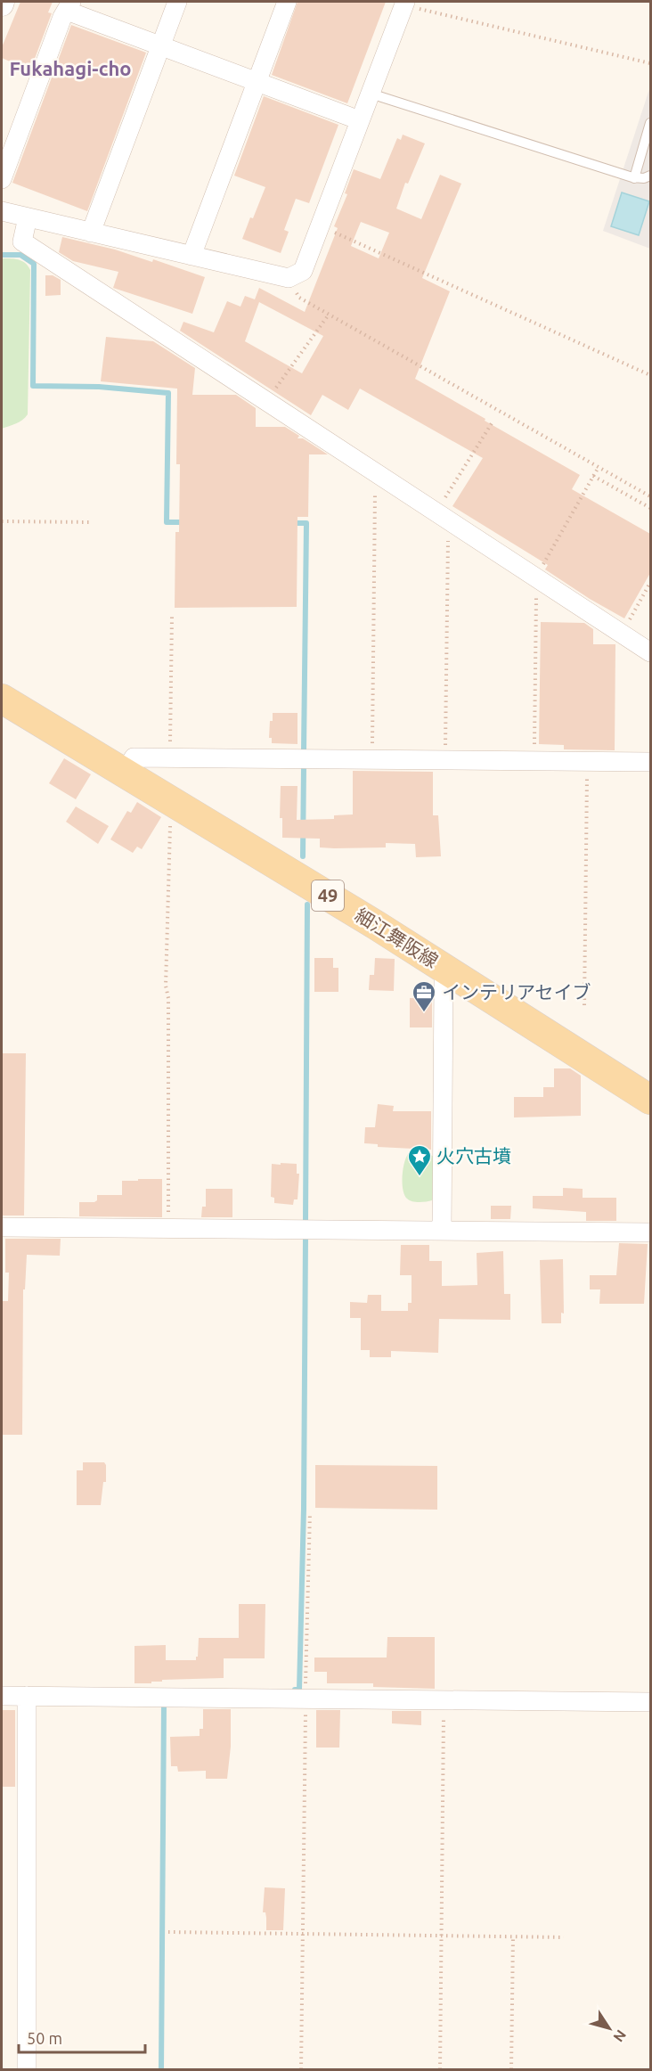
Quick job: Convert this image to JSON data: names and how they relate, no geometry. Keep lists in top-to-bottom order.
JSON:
{
  "streets": {
    "main road": ["49", "細江舞阪線"]
  },
  "districts": ["Fukahagi-cho"],
  "places": {
    "office": ["インテリアセイブ"],
    "place": ["火穴古墳"]
  },
  "scale_bar": "50 m",
  "north": "bottom right"
}
